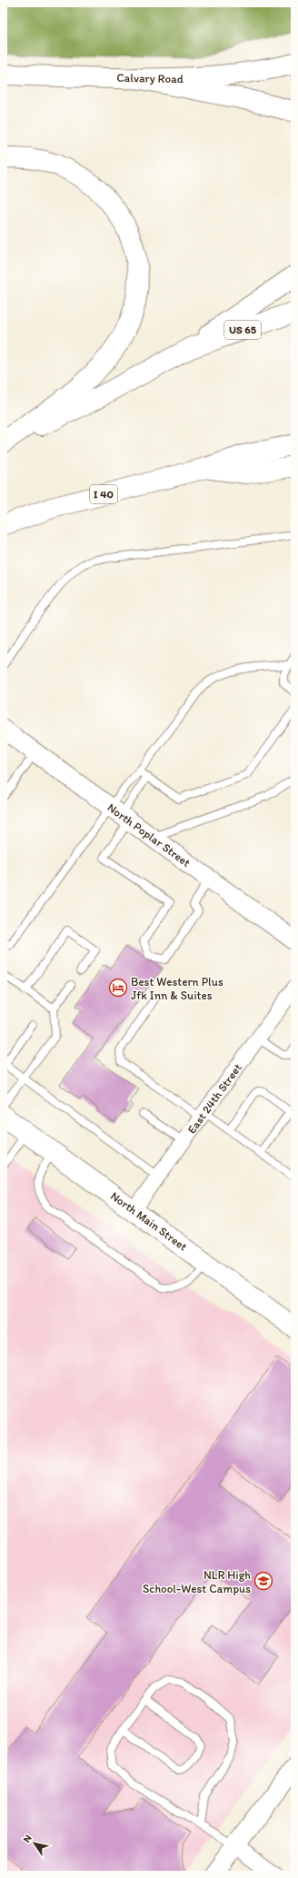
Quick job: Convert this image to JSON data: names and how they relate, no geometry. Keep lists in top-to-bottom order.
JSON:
{
  "streets": {
    "main road": [
      "Calvary Road",
      "US 65",
      "I 40",
      "North Main Street"
    ],
    "street": ["North Poplar Street", "East 24th Street"]
  },
  "crossings": [
    ["East 24th Street", "North Main Street"]
  ],
  "places": {
    "hotel": ["Best Western Plus Jfk Inn & Suites"],
    "school or university": ["NLR High School-West Campus"]
  },
  "north": "top left"
}
